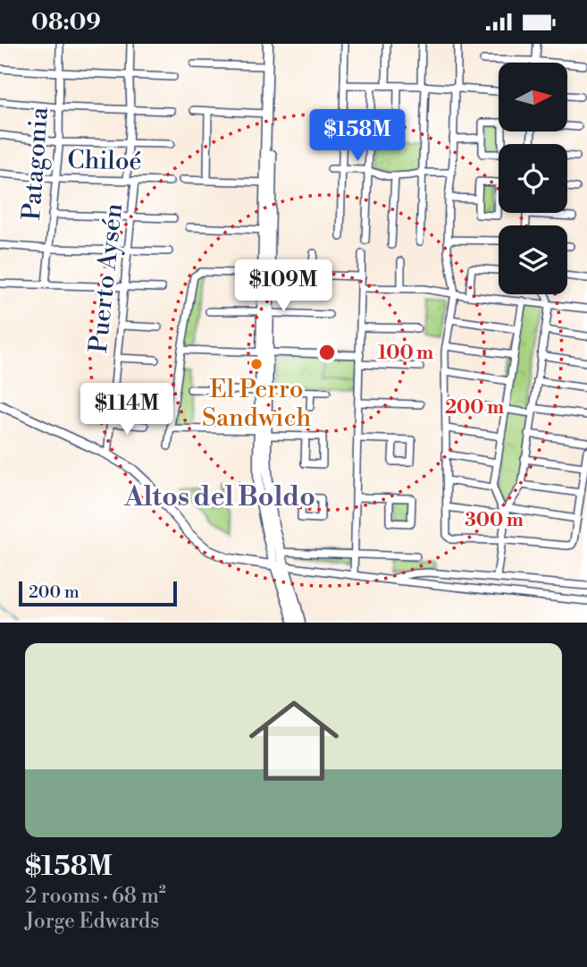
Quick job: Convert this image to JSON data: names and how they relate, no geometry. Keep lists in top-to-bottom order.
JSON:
{
  "streets": {
    "street": ["Chiloé", "Patagonia", "Puerto Aysén"]
  },
  "crossings": [
    ["Chiloé", "Patagonia"],
    ["Chiloé", "Puerto Aysén"]
  ],
  "districts": ["Altos del Boldo"],
  "places": ["El Perro Sandwich"],
  "scale_bar": "200 m",
  "north": "right",
  "page": {
    "status": "08:09",
    "price": ["$158M", "$109M", "$114M"],
    "scale": "200 m",
    "list": [
      {
        "name": "$158M",
        "note": "2 rooms · 68 m² · Jorge Edwards"
      }
    ]
  },
  "rings": ["100 m", "200 m", "300 m"]
}
